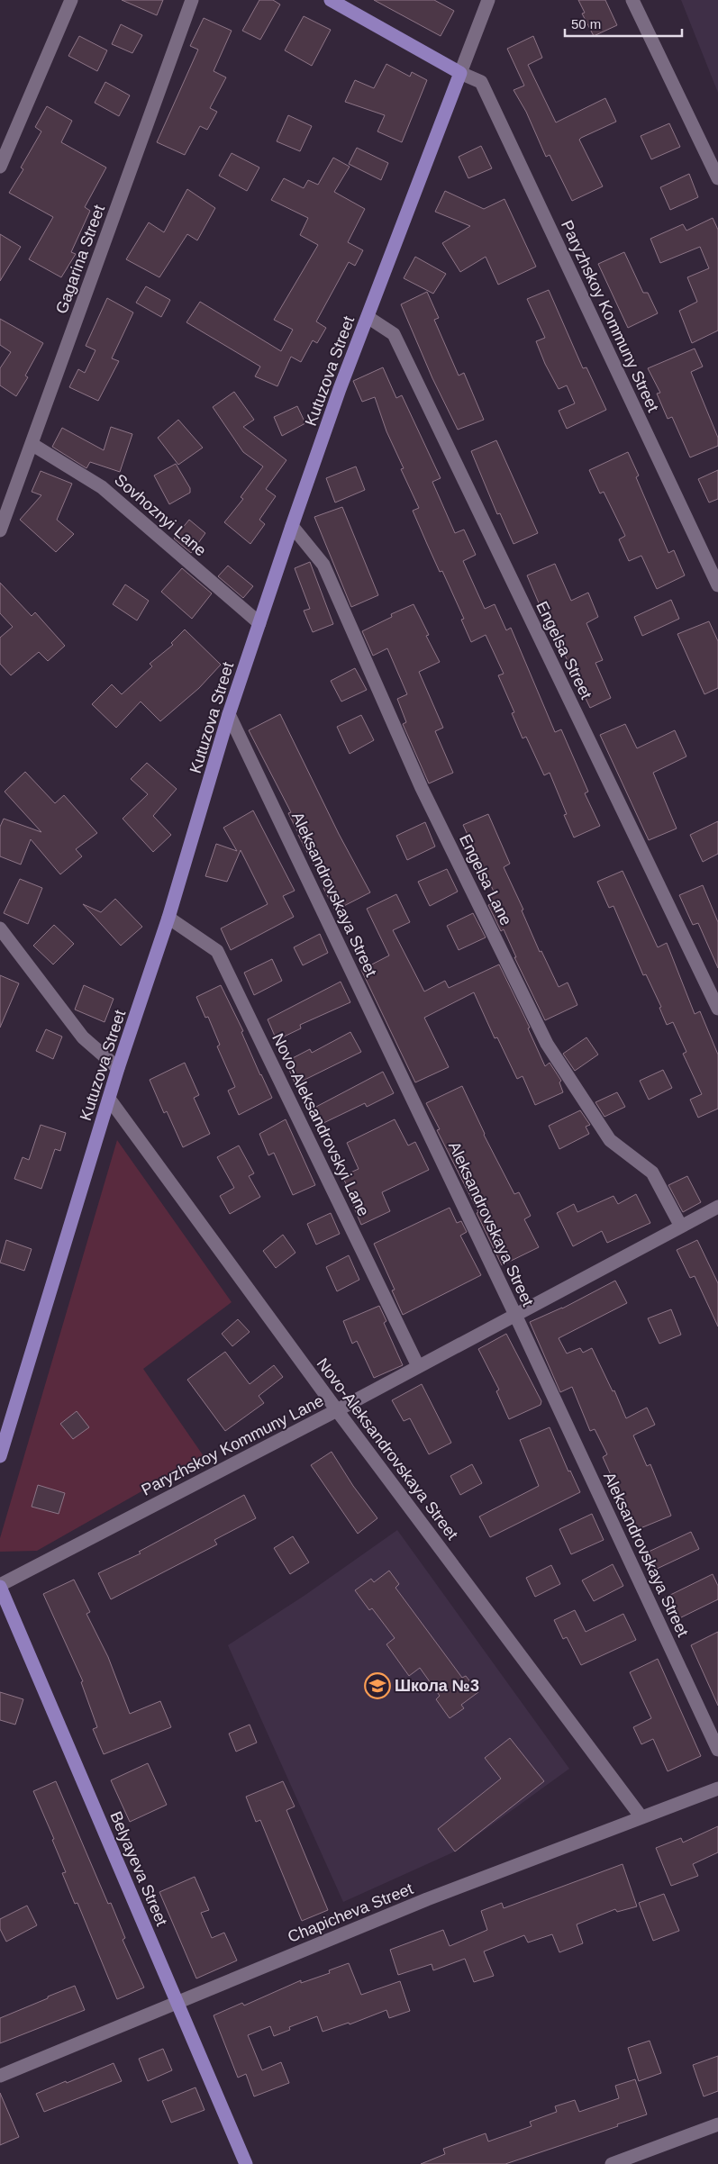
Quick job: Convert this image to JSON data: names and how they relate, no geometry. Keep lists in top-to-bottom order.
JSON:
{
  "streets": {
    "main road": ["Kutuzova Street", "Belyayeva Street"],
    "street": [
      "Gagarina Street",
      "Paryzhskoy Kommuny Street",
      "Sovhoznyi Lane",
      "Engelsa Street",
      "Engelsa Lane",
      "Aleksandrovskaya Street",
      "Novo-Aleksandrovskyi Lane",
      "Paryzhskoy Kommuny Lane",
      "Novo-Aleksandrovskaya Street",
      "Chapicheva Street"
    ]
  },
  "crossings": [
    ["Gagarina Street", "Sovhoznyi Lane"],
    ["Paryzhskoy Kommuny Street", "Kutuzova Street"],
    ["Kutuzova Street", "Sovhoznyi Lane"],
    ["Kutuzova Street", "Engelsa Street"],
    ["Kutuzova Street", "Engelsa Lane"],
    ["Kutuzova Street", "Aleksandrovskaya Street"],
    ["Kutuzova Street", "Novo-Aleksandrovskyi Lane"],
    ["Kutuzova Street", "Novo-Aleksandrovskaya Street"],
    ["Engelsa Lane", "Paryzhskoy Kommuny Lane"],
    ["Aleksandrovskaya Street", "Paryzhskoy Kommuny Lane"],
    ["Novo-Aleksandrovskyi Lane", "Paryzhskoy Kommuny Lane"],
    ["Paryzhskoy Kommuny Lane", "Novo-Aleksandrovskaya Street"],
    ["Paryzhskoy Kommuny Lane", "Belyayeva Street"],
    ["Novo-Aleksandrovskaya Street", "Chapicheva Street"],
    ["Belyayeva Street", "Chapicheva Street"]
  ],
  "places": {
    "school or university": ["Школа №3"]
  },
  "scale_bar": "50 m"
}
